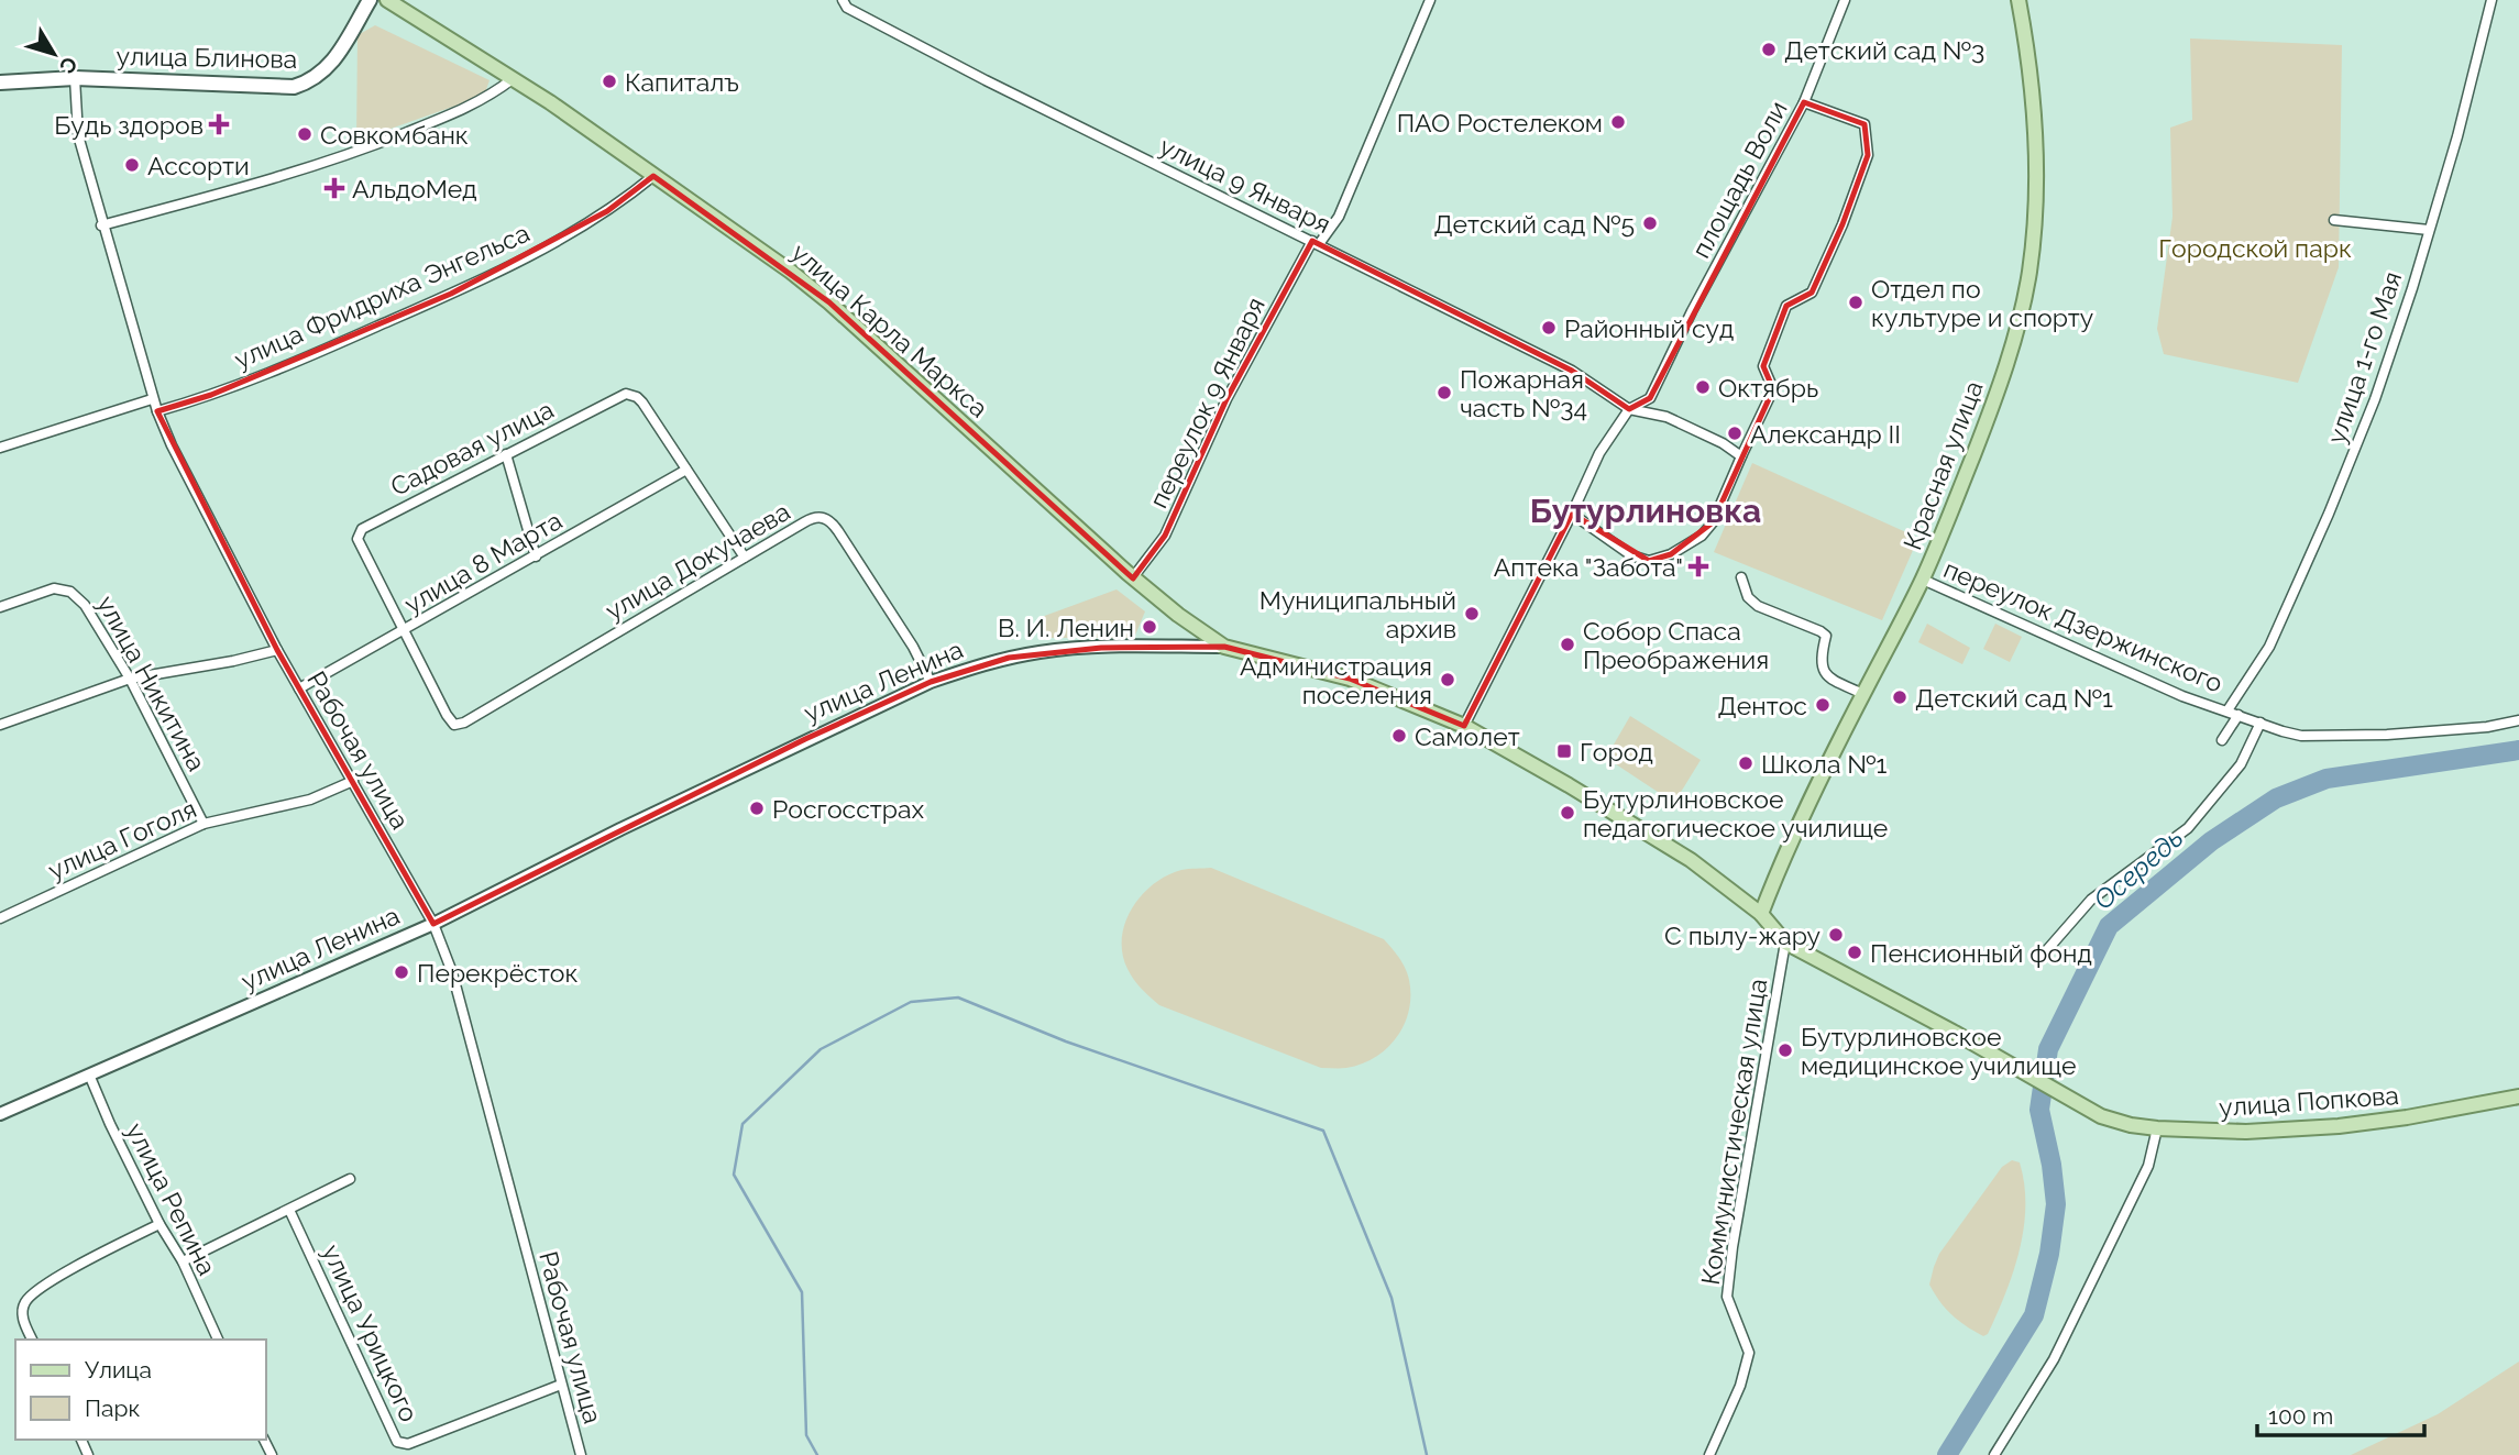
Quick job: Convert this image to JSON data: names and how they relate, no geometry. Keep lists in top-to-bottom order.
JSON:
{
  "streets": {
    "main road": [
      "улица Блинова",
      "улица Карла Маркса",
      "Красная улица",
      "улица Ленина",
      "улица Попкова"
    ],
    "street": [
      "площадь Воли",
      "улица 9 Января",
      "улица Фридриха Энгельса",
      "улица 1-го Мая",
      "переулок 9 Января",
      "Садовая улица",
      "улица Докучаева",
      "улица 8 Марта",
      "переулок Дзержинского",
      "улица Никитина",
      "Рабочая улица",
      "улица Гоголя",
      "Коммунистическая улица",
      "улица Репина",
      "улица Урицкого"
    ]
  },
  "crossings": [
    ["улица Блинова", "Рабочая улица"],
    ["площадь Воли", "улица 9 Января"],
    ["площадь Воли", "улица Ленина"],
    ["улица 9 Января", "переулок 9 Января"],
    ["улица Фридриха Энгельса", "улица Карла Маркса"],
    ["улица Фридриха Энгельса", "Рабочая улица"],
    ["улица Карла Маркса", "переулок 9 Января"],
    ["улица Карла Маркса", "улица Ленина"],
    ["улица 1-го Мая", "переулок Дзержинского"],
    ["Садовая улица", "улица Докучаева"],
    ["Садовая улица", "улица 8 Марта"],
    ["Красная улица", "переулок Дзержинского"],
    ["Красная улица", "улица Ленина"],
    ["улица Докучаева", "улица Ленина"],
    ["улица 8 Марта", "Рабочая улица"],
    ["улица Ленина", "Рабочая улица"],
    ["улица Ленина", "улица Попкова"],
    ["улица Ленина", "Коммунистическая улица"],
    ["улица Ленина", "улица Репина"],
    ["улица Никитина", "улица Гоголя"],
    ["Рабочая улица", "улица Гоголя"],
    ["Рабочая улица", "улица Урицкого"]
  ],
  "districts": ["Бутурлиновка"],
  "water": ["Осередь"],
  "parks": ["Городской парк"],
  "places": {
    "other": [
      "Детский сад №3",
      "Капиталъ",
      "ПАО Ростелеком",
      "Совкомбанк",
      "Ассорти",
      "Детский сад №5",
      "Отдел по культуре и спорту",
      "Районный суд",
      "Октябрь",
      "Пожарная часть №34",
      "Александр II",
      "Муниципальный архив",
      "В. И. Ленин",
      "Собор Спаса Преображения",
      "Администрация поселения",
      "Детский сад №1",
      "Дентос",
      "Самолет",
      "Школа №1",
      "Росгосстрах",
      "Бутурлиновское педагогическое училище",
      "С пылу-жару",
      "Пенсионный фонд",
      "Перекрёсток",
      "Бутурлиновское медицинское училище"
    ],
    "health": ["Будь здоров", "АльдоМед", "Аптека \"Забота\""],
    "transit": ["Город"]
  },
  "legend": ["Улица", "Парк"],
  "scale_bar": "100 m",
  "north": "bottom right"
}
